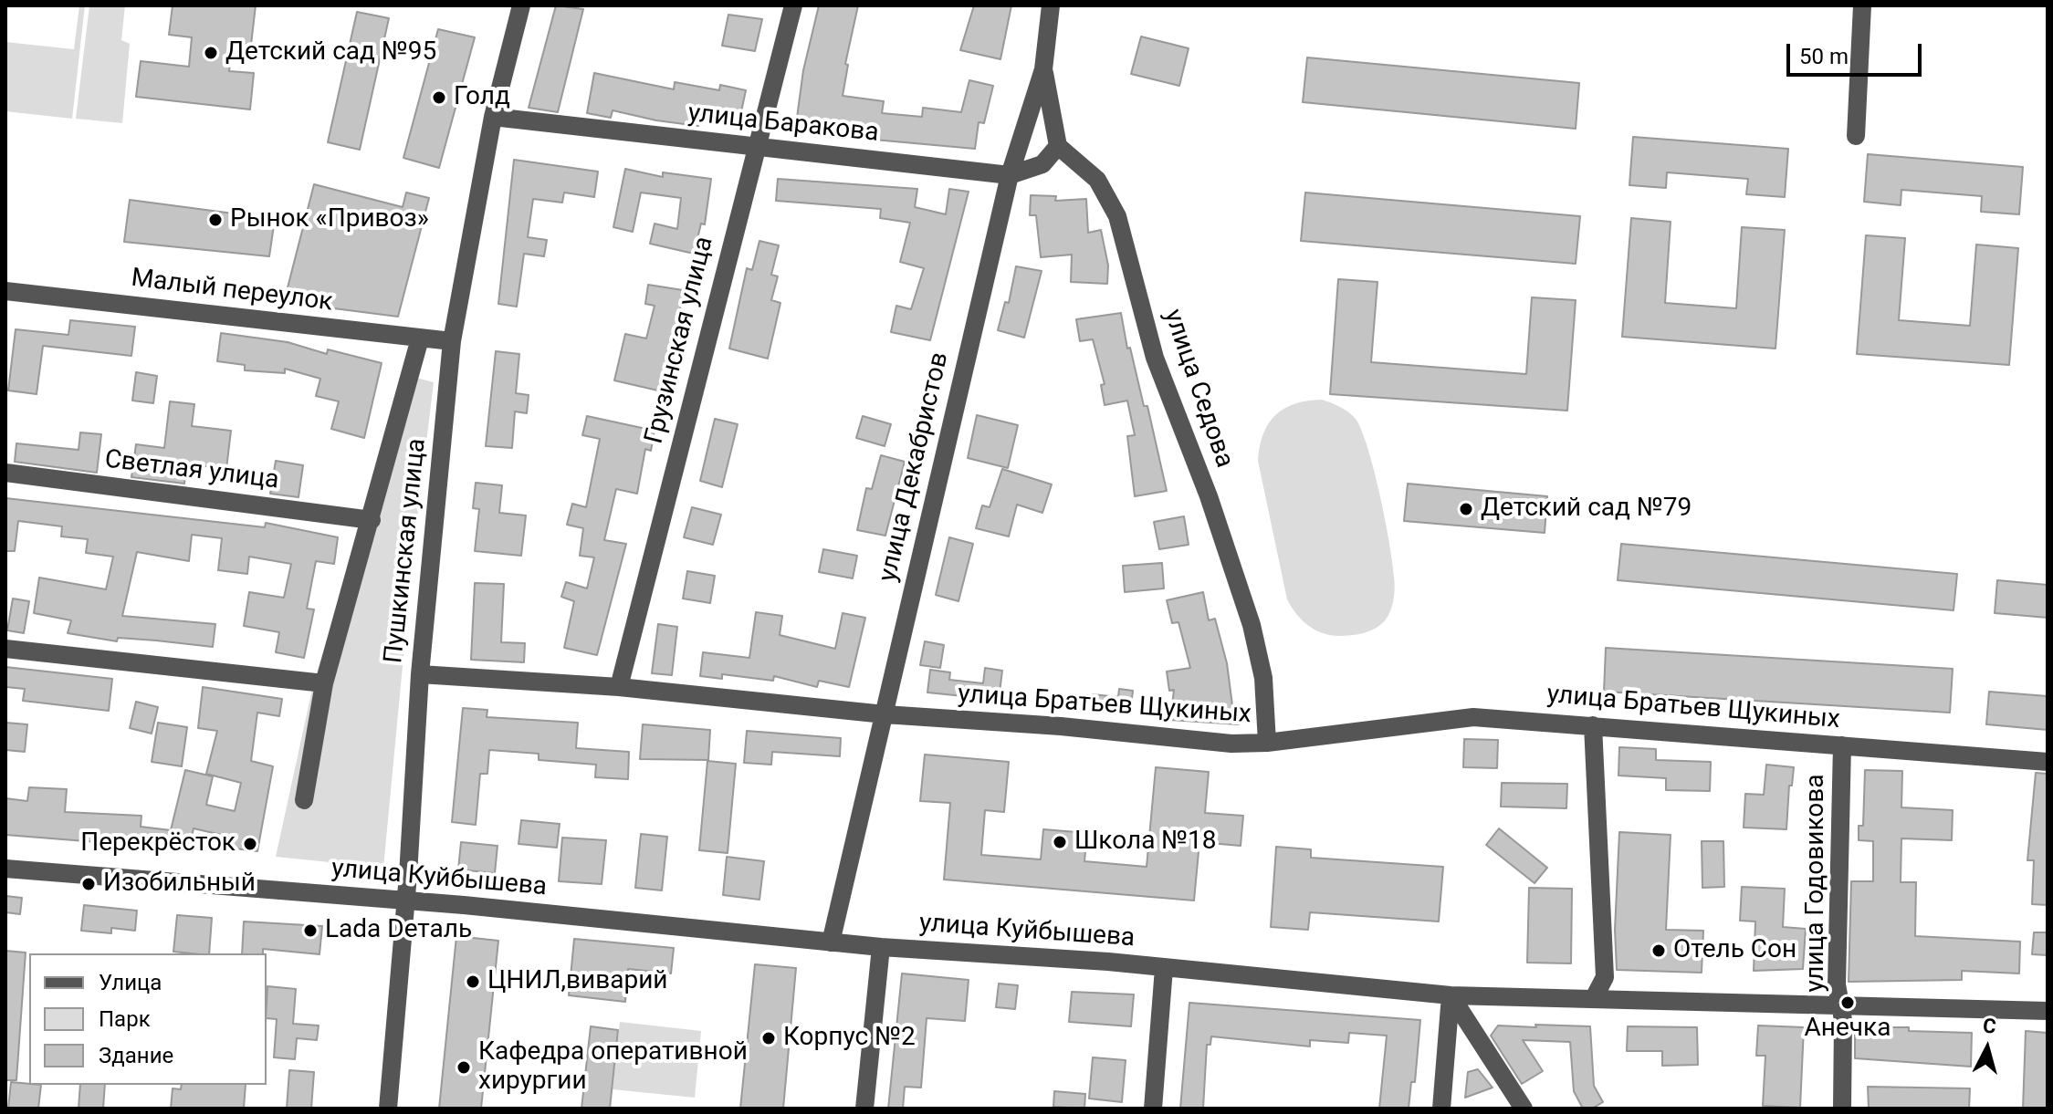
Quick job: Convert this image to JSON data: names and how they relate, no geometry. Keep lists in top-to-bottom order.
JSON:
{
  "streets": {
    "street": [
      "улица Баракова",
      "Малый переулок",
      "Грузинская улица",
      "улица Седова",
      "улица Декабристов",
      "Светлая улица",
      "Пушкинская улица",
      "улица Братьев Щукиных",
      "улица Куйбышева",
      "улица Годовикова"
    ]
  },
  "crossings": [
    ["улица Баракова", "Грузинская улица"],
    ["улица Баракова", "улица Седова"],
    ["улица Баракова", "улица Декабристов"],
    ["улица Баракова", "Пушкинская улица"],
    ["Малый переулок", "Пушкинская улица"],
    ["Грузинская улица", "улица Братьев Щукиных"],
    ["улица Седова", "улица Братьев Щукиных"],
    ["улица Декабристов", "улица Братьев Щукиных"],
    ["улица Декабристов", "улица Куйбышева"],
    ["Пушкинская улица", "улица Братьев Щукиных"],
    ["Пушкинская улица", "улица Куйбышева"],
    ["улица Братьев Щукиных", "улица Годовикова"],
    ["улица Куйбышева", "улица Годовикова"]
  ],
  "places": [
    "Детский сад №95",
    "Голд",
    "Рынок «Привоз»",
    "Детский сад №79",
    "Школа №18",
    "Перекрёсток",
    "Изобильный",
    "Lada Dеталь",
    "Отель Сон",
    "ЦНИЛ,виварий",
    "Анечка",
    "Корпус №2",
    "Кафедра оперативной хирургии"
  ],
  "legend": ["Улица", "Парк", "Здание"],
  "scale_bar": "50 m",
  "north": "top"
}
